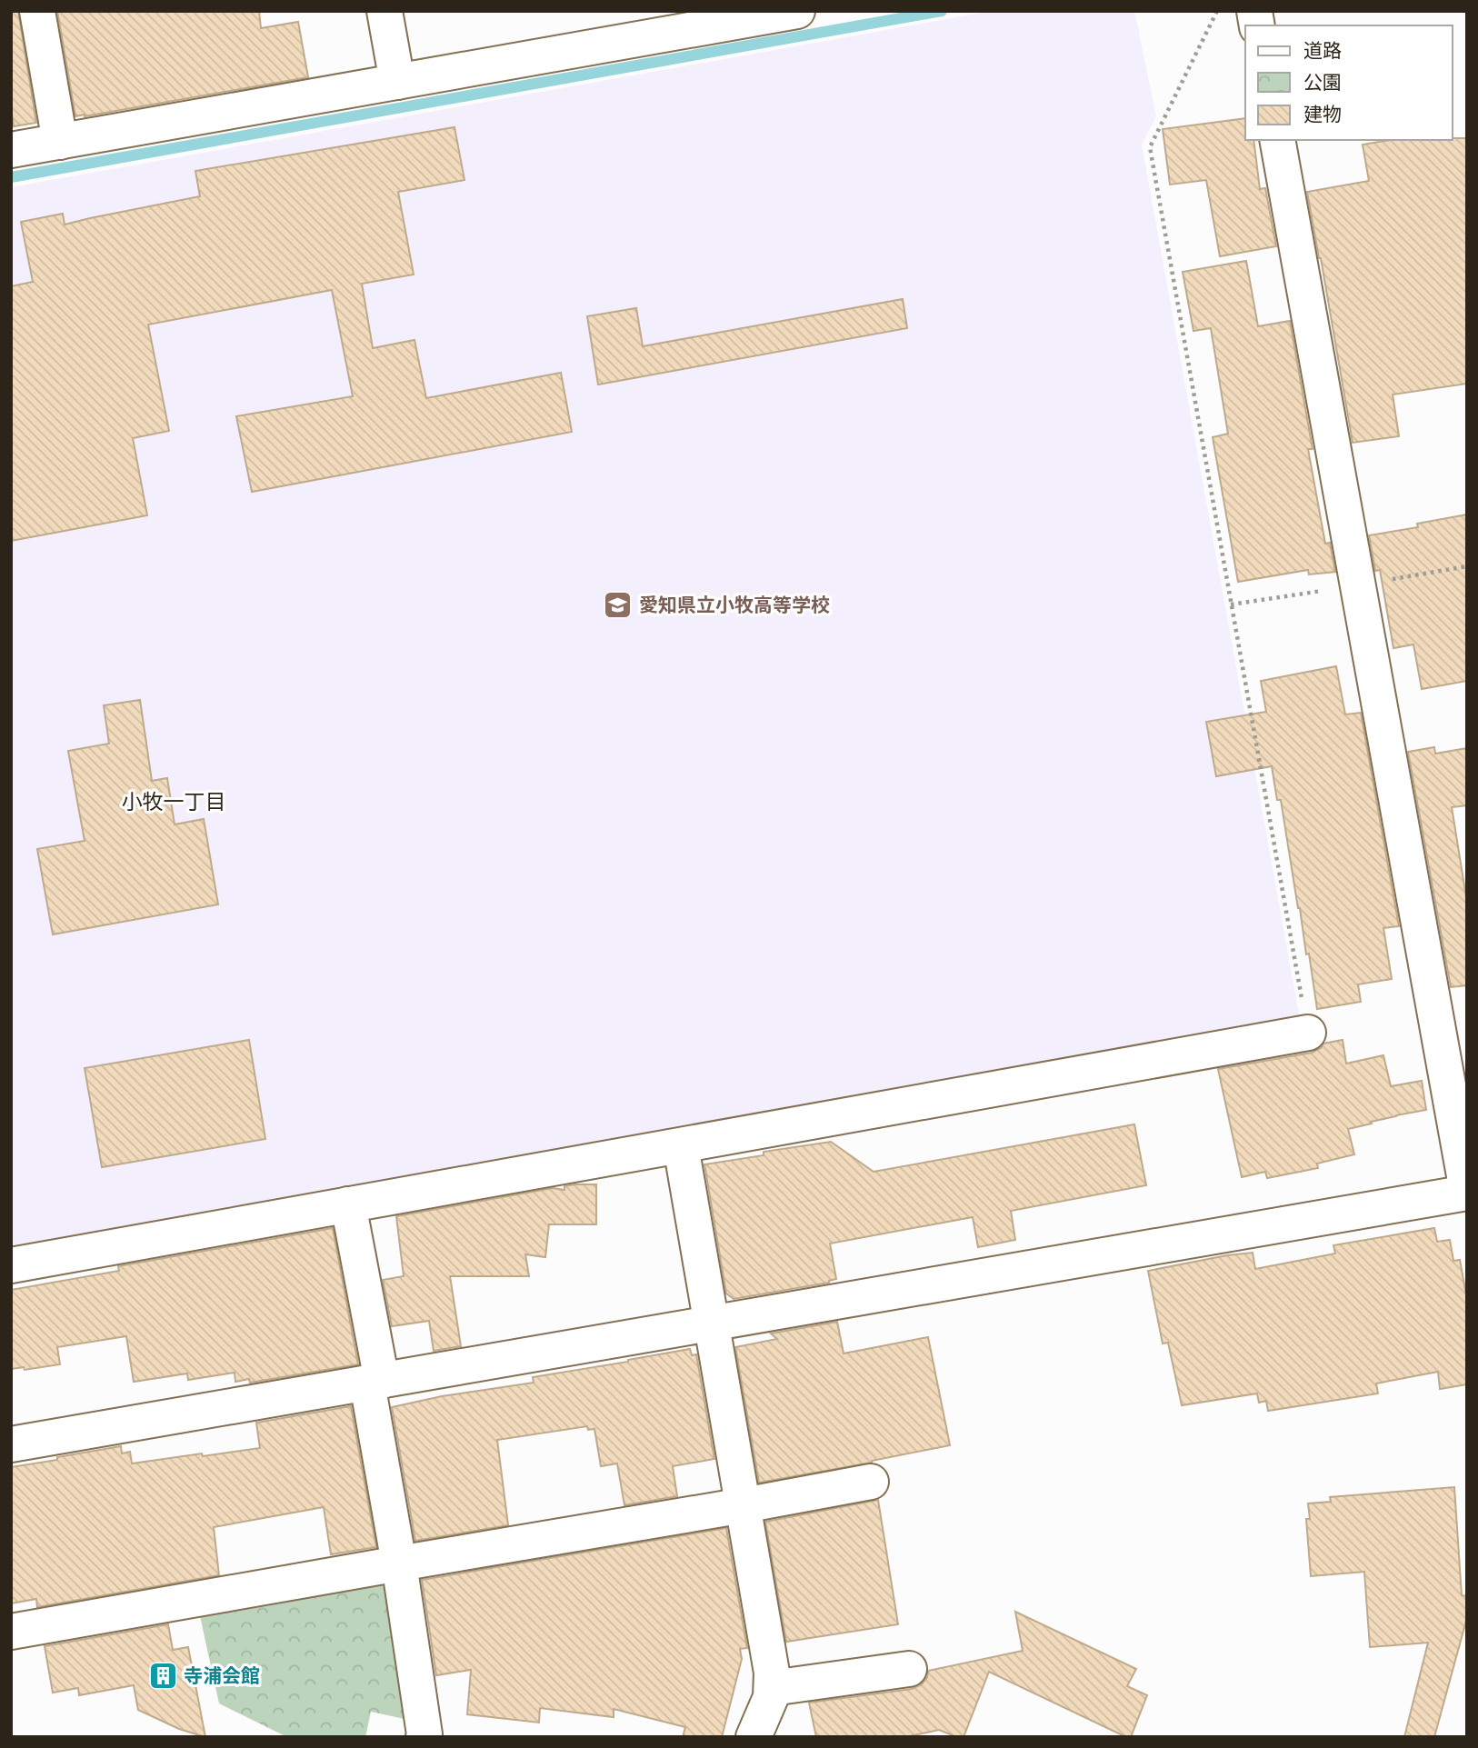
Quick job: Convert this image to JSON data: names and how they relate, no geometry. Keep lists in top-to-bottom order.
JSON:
{
  "districts": ["小牧一丁目"],
  "places": {
    "school or university": ["愛知県立小牧高等学校"],
    "building": ["寺浦会館"]
  },
  "legend": ["道路", "公園", "建物"]
}
